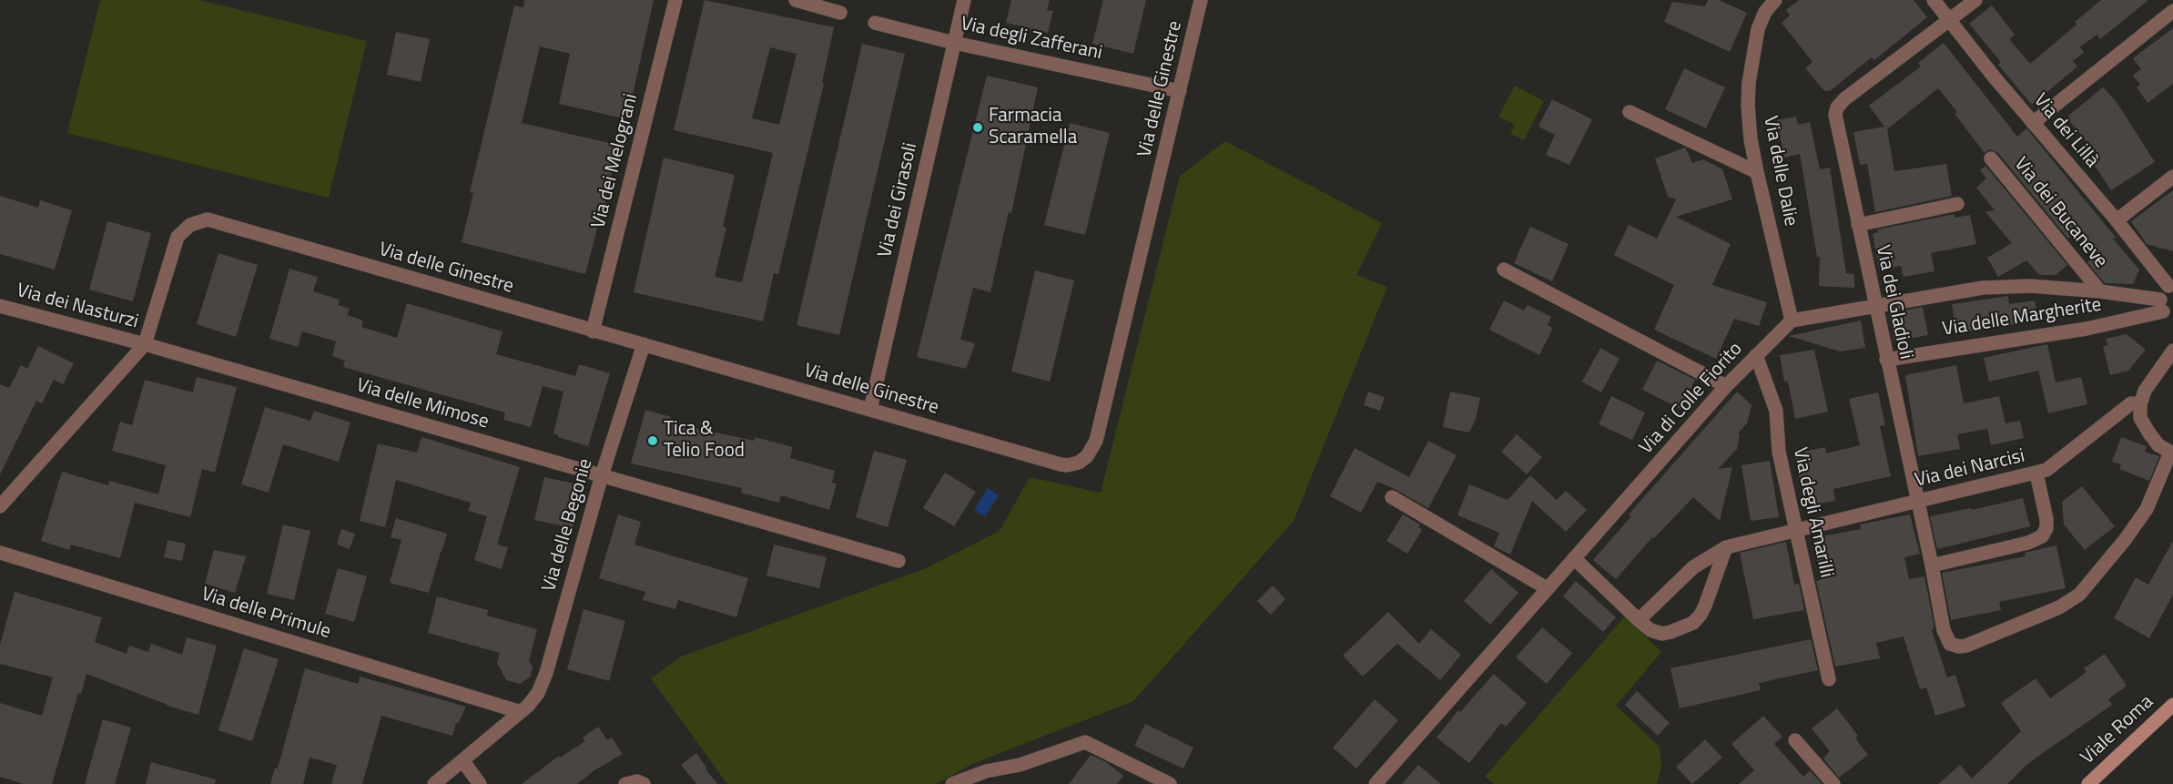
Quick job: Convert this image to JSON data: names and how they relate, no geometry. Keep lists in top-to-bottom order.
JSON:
{
  "streets": {
    "street": [
      "Via degli Zafferani",
      "Via delle Ginestre",
      "Via dei Lillà",
      "Via dei Melograni",
      "Via delle Dalie",
      "Via dei Girasoli",
      "Via dei Bucaneve",
      "Via dei Gladioli",
      "Via dei Nasturzi",
      "Via delle Margherite",
      "Via di Colle Fiorito",
      "Via delle Mimose",
      "Via dei Narcisi",
      "Via degli Amarilli",
      "Via delle Begonie",
      "Via delle Primule",
      "Viale Roma"
    ]
  },
  "crossings": [
    ["Via degli Zafferani", "Via delle Ginestre"],
    ["Via degli Zafferani", "Via dei Girasoli"],
    ["Via delle Ginestre", "Via dei Melograni"],
    ["Via delle Ginestre", "Via dei Girasoli"],
    ["Via delle Ginestre", "Via dei Nasturzi"],
    ["Via delle Ginestre", "Via delle Mimose"],
    ["Via delle Ginestre", "Via delle Begonie"],
    ["Via dei Lillà", "Via dei Gladioli"],
    ["Via delle Dalie", "Via di Colle Fiorito"],
    ["Via dei Gladioli", "Via delle Margherite"],
    ["Via dei Gladioli", "Via dei Narcisi"],
    ["Via dei Nasturzi", "Via delle Mimose"],
    ["Via di Colle Fiorito", "Via degli Amarilli"],
    ["Via delle Mimose", "Via delle Begonie"],
    ["Via dei Narcisi", "Via degli Amarilli"],
    ["Via delle Begonie", "Via delle Primule"]
  ],
  "places": ["Farmacia Scaramella", "Tica & Telio Food"]
}
